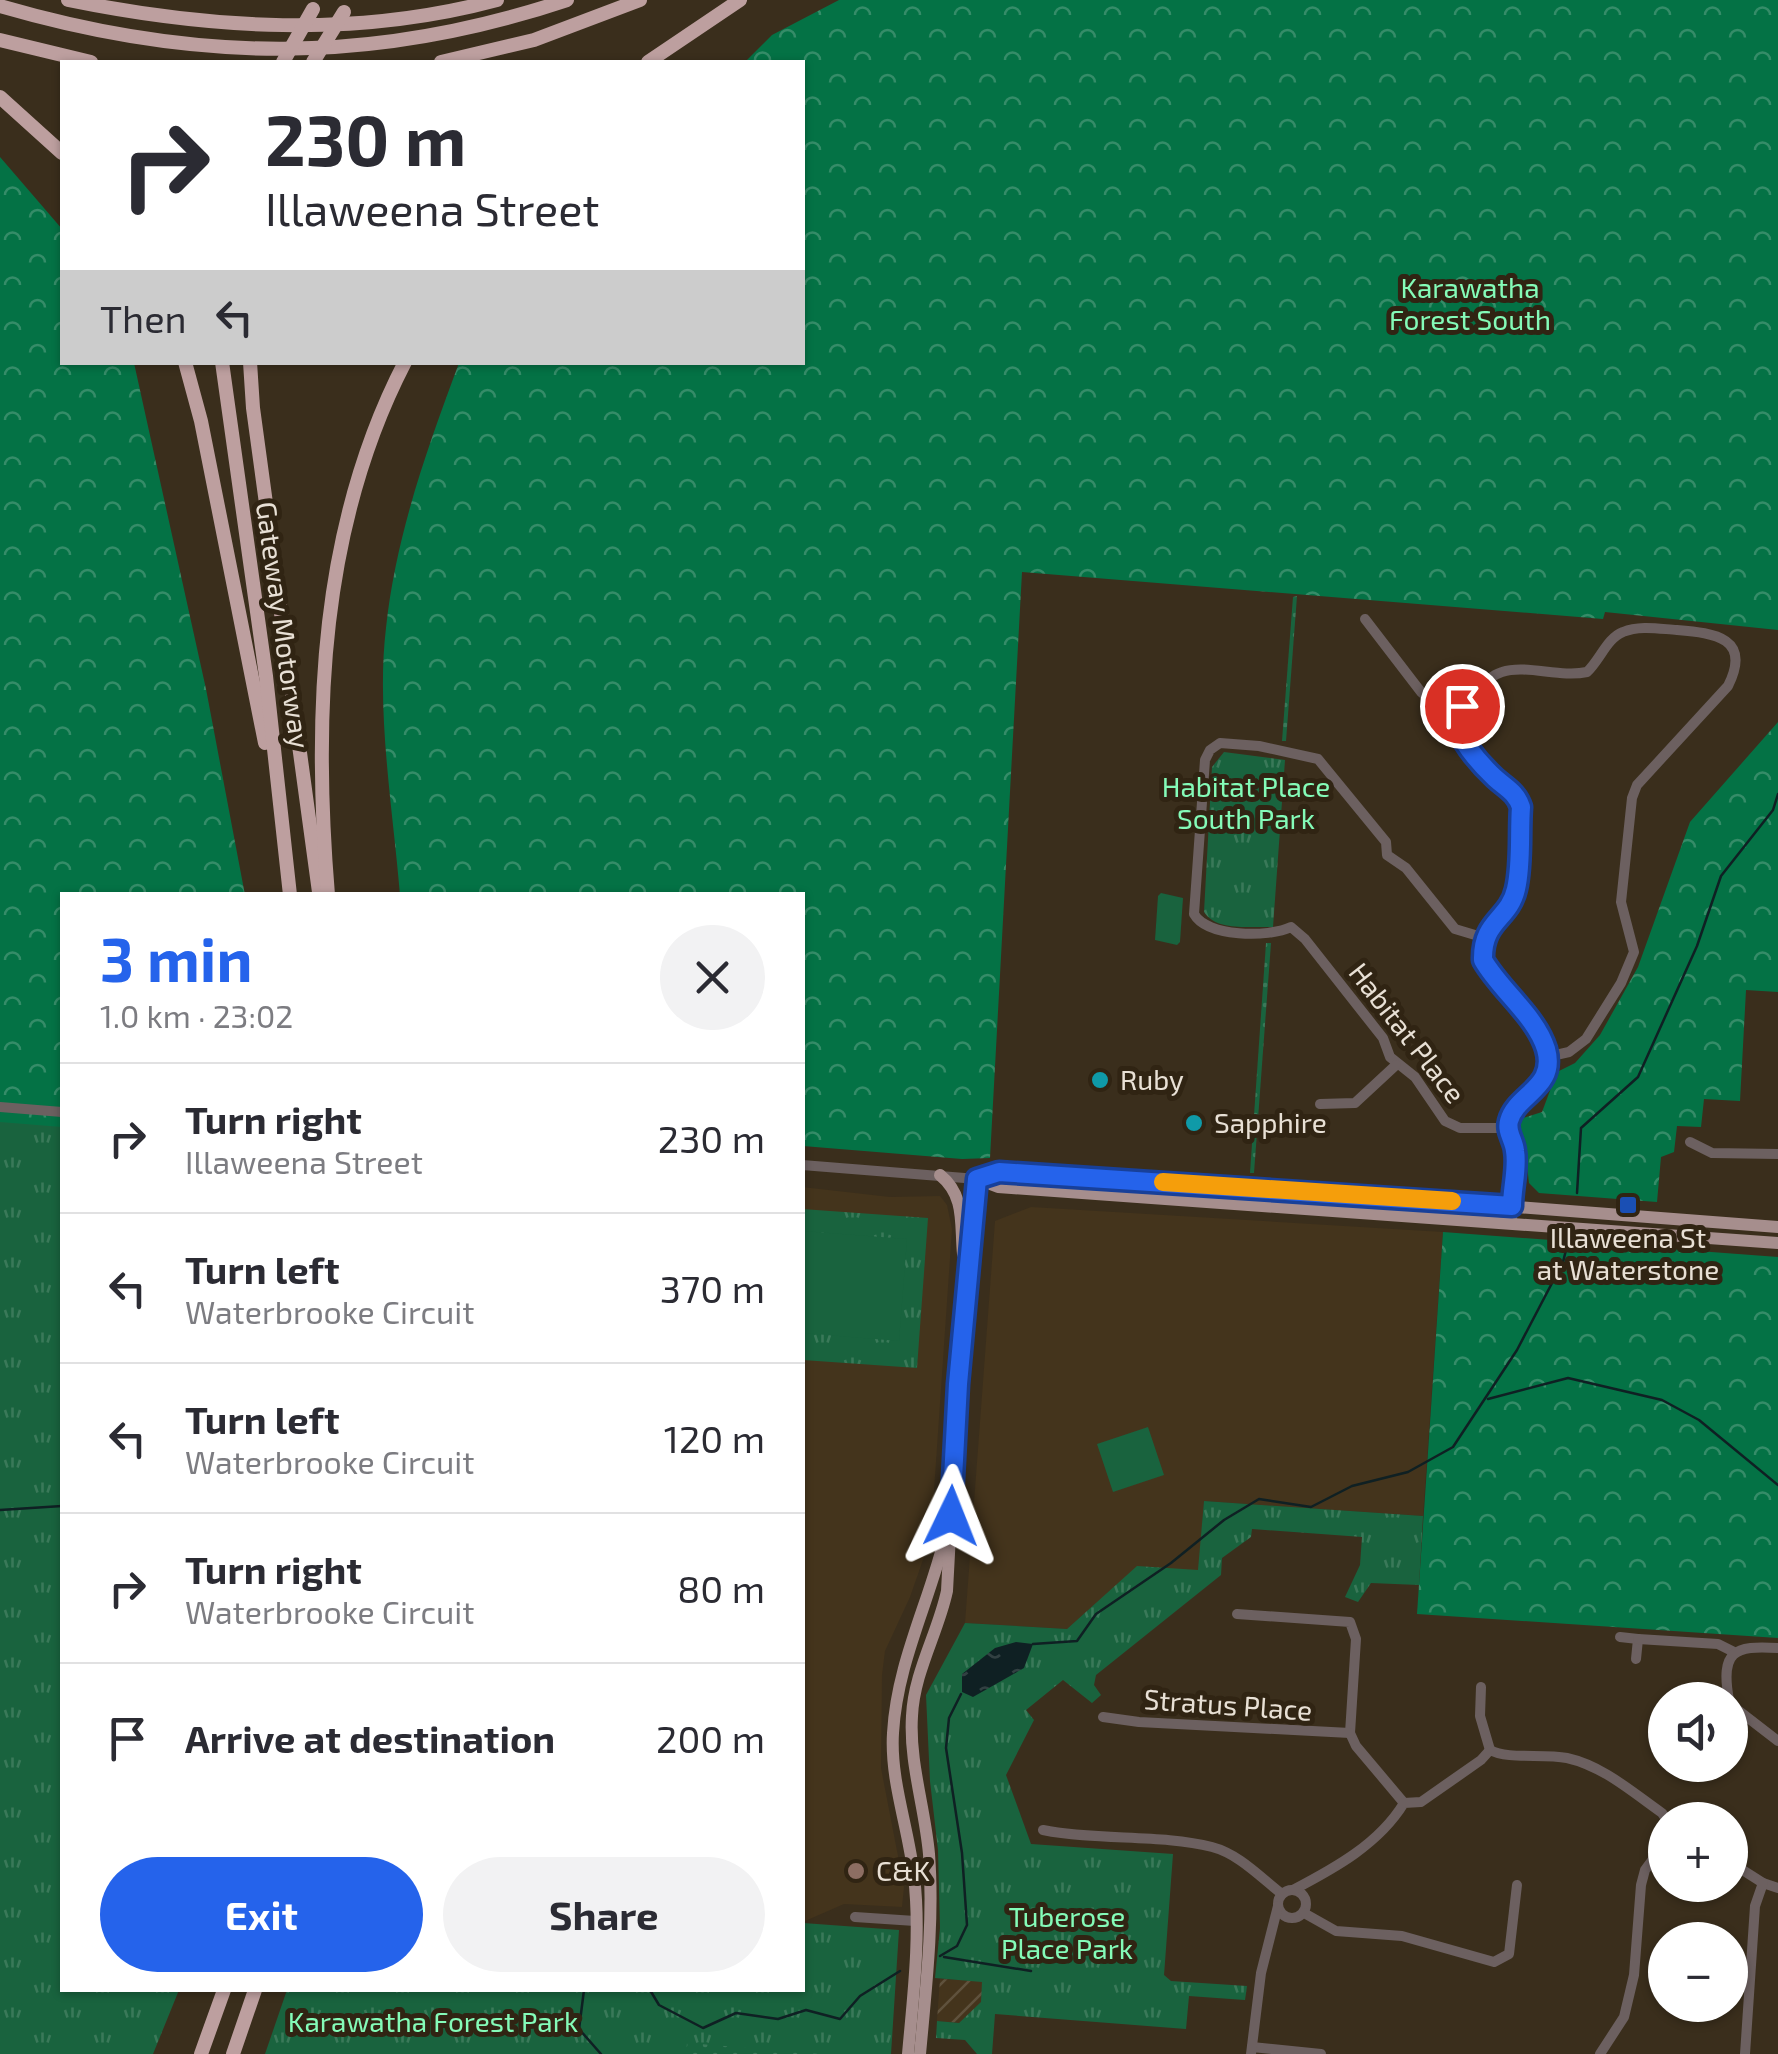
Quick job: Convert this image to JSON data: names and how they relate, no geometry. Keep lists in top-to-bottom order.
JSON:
{
  "streets": {
    "highway": ["Gateway Motorway"],
    "street": ["Habitat Place", "Stratus Place"]
  },
  "parks": [
    "Karawatha Forest South",
    "Habitat Place South Park",
    "Tuberose Place Park",
    "Karawatha Forest Park"
  ],
  "places": {
    "other": ["Ruby", "Sapphire", "C&K"],
    "transit": ["Illaweena St at Waterstone"]
  },
  "page": {
    "turn": ["230 m", "Illaweena Street"],
    "then": "Then",
    "heading": ["3 min", "1.0 km · 23:02"],
    "list": [
      {
        "name": "Turn right",
        "note": "Illaweena Street",
        "value": "230 m"
      },
      {
        "name": "Turn left",
        "note": "Waterbrooke Circuit",
        "value": "370 m"
      },
      {
        "name": "Turn left",
        "note": "Waterbrooke Circuit",
        "value": "120 m"
      },
      {
        "name": "Turn right",
        "note": "Waterbrooke Circuit",
        "value": "80 m"
      },
      {
        "name": "Arrive at destination",
        "value": "200 m"
      }
    ],
    "map_buttons": ["+", "−"],
    "buttons": ["Exit", "Share"]
  }
}
